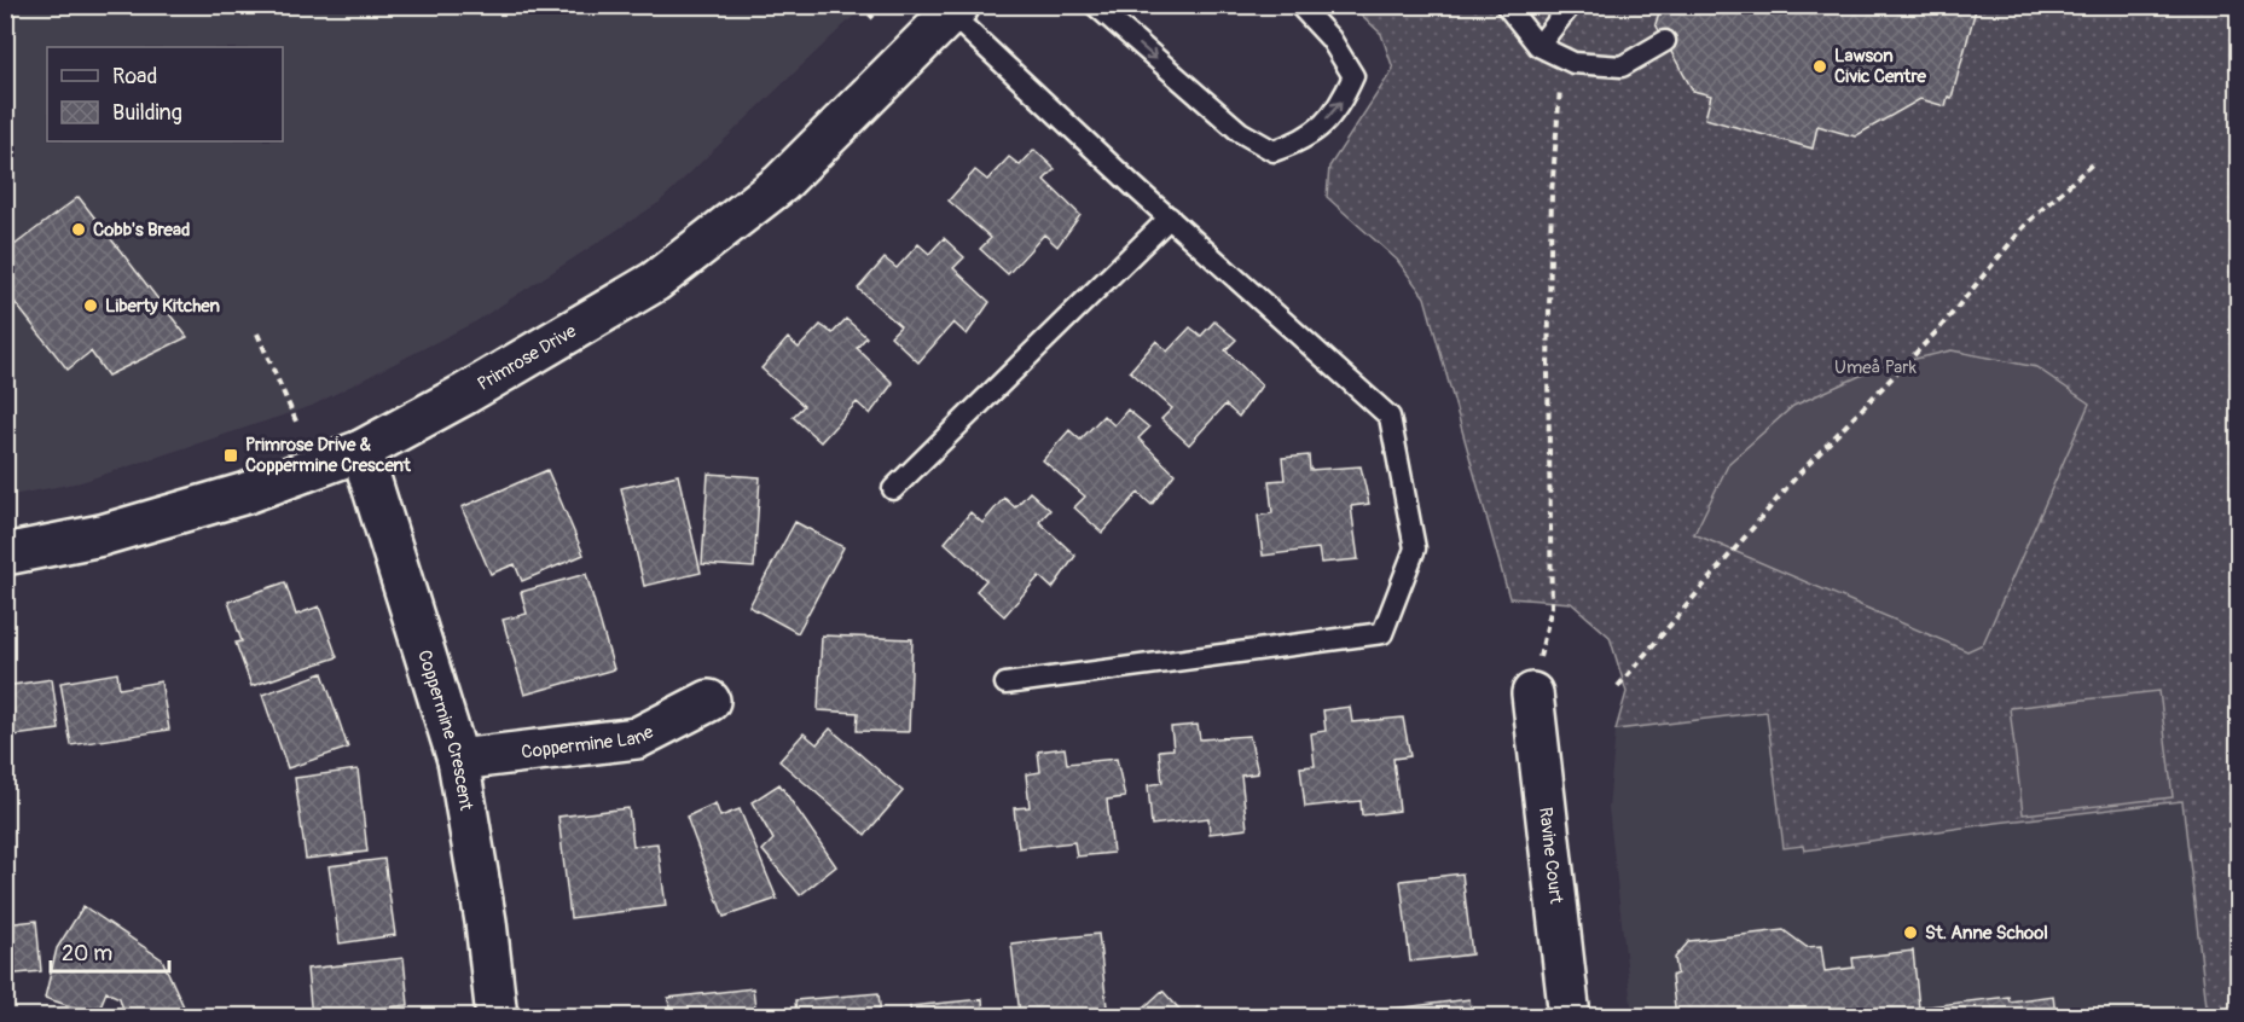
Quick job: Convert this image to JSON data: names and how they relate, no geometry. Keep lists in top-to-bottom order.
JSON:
{
  "streets": {
    "street": [
      "Primrose Drive",
      "Coppermine Crescent",
      "Coppermine Lane",
      "Ravine Court"
    ]
  },
  "crossings": [
    ["Primrose Drive", "Coppermine Crescent"],
    ["Coppermine Crescent", "Coppermine Lane"]
  ],
  "parks": ["Umeå Park"],
  "places": {
    "other": [
      "Lawson Civic Centre",
      "Cobb's Bread",
      "Liberty Kitchen",
      "St. Anne School"
    ],
    "transit": ["Primrose Drive & Coppermine Crescent"]
  },
  "legend": ["Road", "Building"],
  "scale_bar": "20 m"
}
